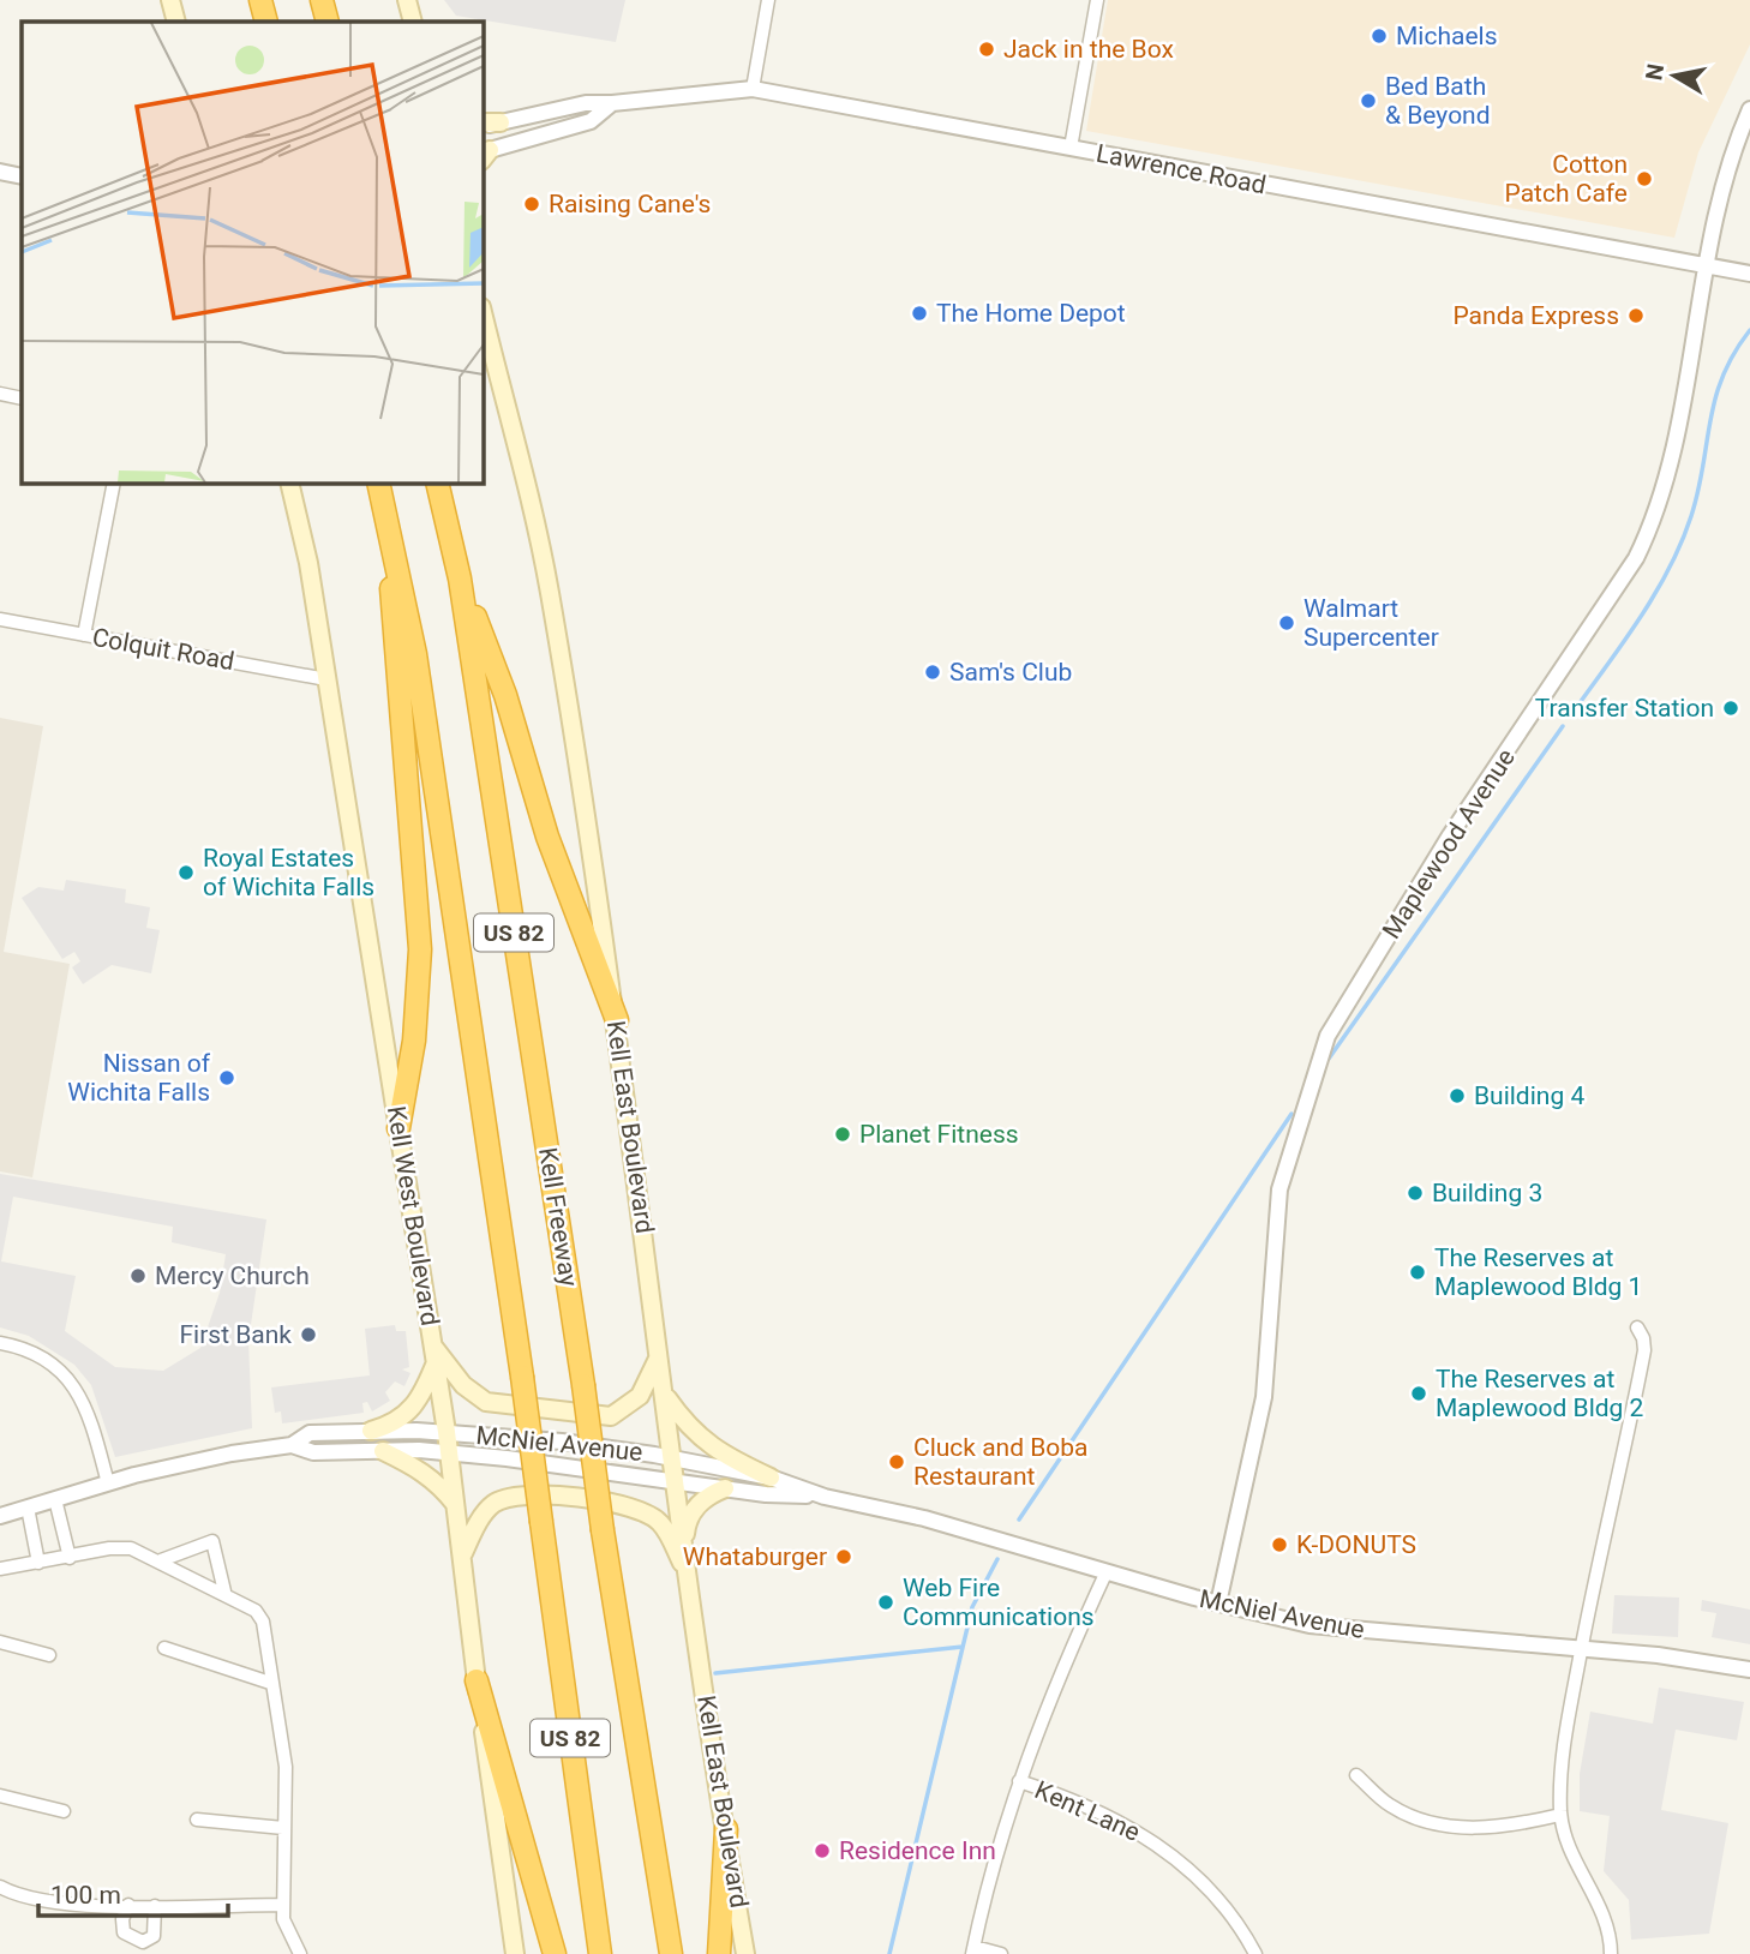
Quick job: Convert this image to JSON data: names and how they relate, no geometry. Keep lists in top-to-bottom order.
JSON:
{
  "streets": {
    "highway": ["US 82", "Kell Freeway"],
    "main road": ["Kell East Boulevard", "Kell West Boulevard"],
    "street": [
      "Lawrence Road",
      "Colquit Road",
      "Maplewood Avenue",
      "McNiel Avenue",
      "Kent Lane"
    ]
  },
  "crossings": [
    ["Lawrence Road", "Maplewood Avenue"],
    ["Colquit Road", "Kell West Boulevard"],
    ["Maplewood Avenue", "McNiel Avenue"],
    ["Kell East Boulevard", "McNiel Avenue"],
    ["Kell West Boulevard", "McNiel Avenue"]
  ],
  "places": [
    "Michaels",
    "Jack in the Box",
    "Bed Bath & Beyond",
    "Cotton Patch Cafe",
    "Raising Cane's",
    "The Home Depot",
    "Panda Express",
    "Walmart Supercenter",
    "Sam's Club",
    "Transfer Station",
    "Royal Estates of Wichita Falls",
    "Nissan of Wichita Falls",
    "Building 4",
    "Planet Fitness",
    "Building 3",
    "The Reserves at Maplewood Bldg 1",
    "Mercy Church",
    "First Bank",
    "The Reserves at Maplewood Bldg 2",
    "Cluck and Boba Restaurant",
    "K-DONUTS",
    "Whataburger",
    "Web Fire Communications",
    "Residence Inn"
  ],
  "scale_bar": "100 m",
  "north": "left"
}
